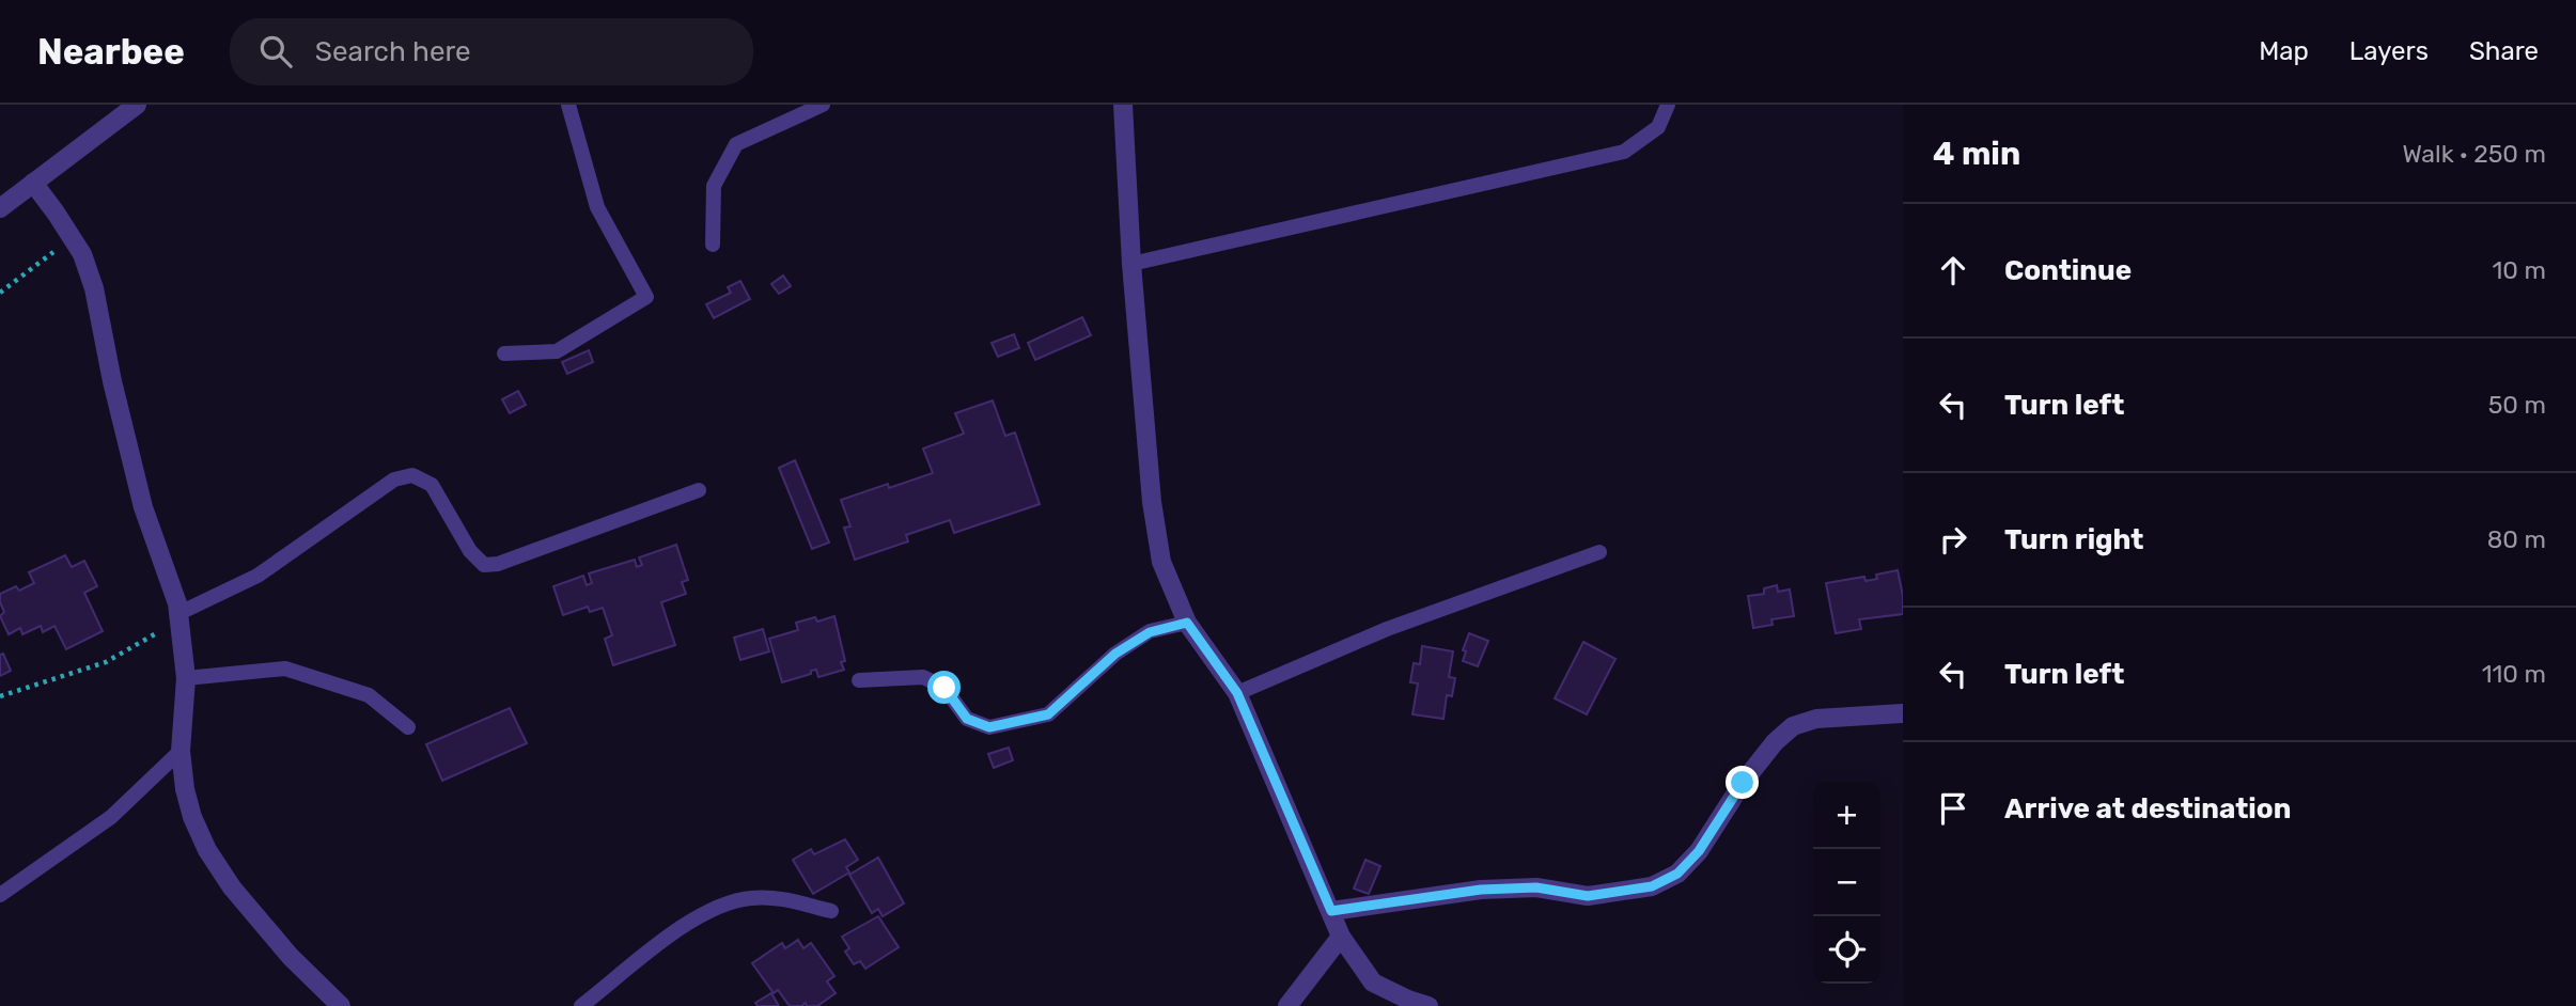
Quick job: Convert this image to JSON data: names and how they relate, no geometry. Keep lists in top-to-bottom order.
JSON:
{
  "page": {
    "header": "Nearbee",
    "search": "Search here",
    "nav": ["Map", "Layers", "Share"],
    "heading": ["4 min", "Walk · 250 m"],
    "list": [
      ["Continue", "10 m"],
      ["Turn left", "50 m"],
      ["Turn right", "80 m"],
      ["Turn left", "110 m"],
      "Arrive at destination"
    ],
    "map_buttons": ["+", "−"]
  }
}
